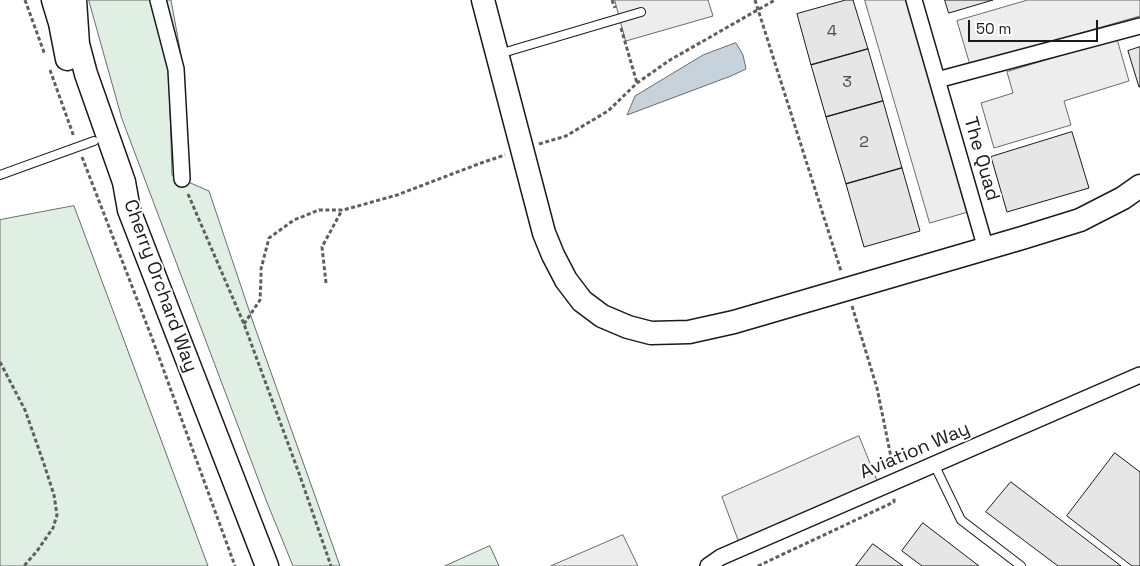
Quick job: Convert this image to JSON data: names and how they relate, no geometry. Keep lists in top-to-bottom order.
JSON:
{
  "streets": {
    "street": ["The Quad", "Cherry Orchard Way", "Aviation Way"]
  },
  "house_numbers": ["4", "3", "2"],
  "scale_bar": "50 m"
}
